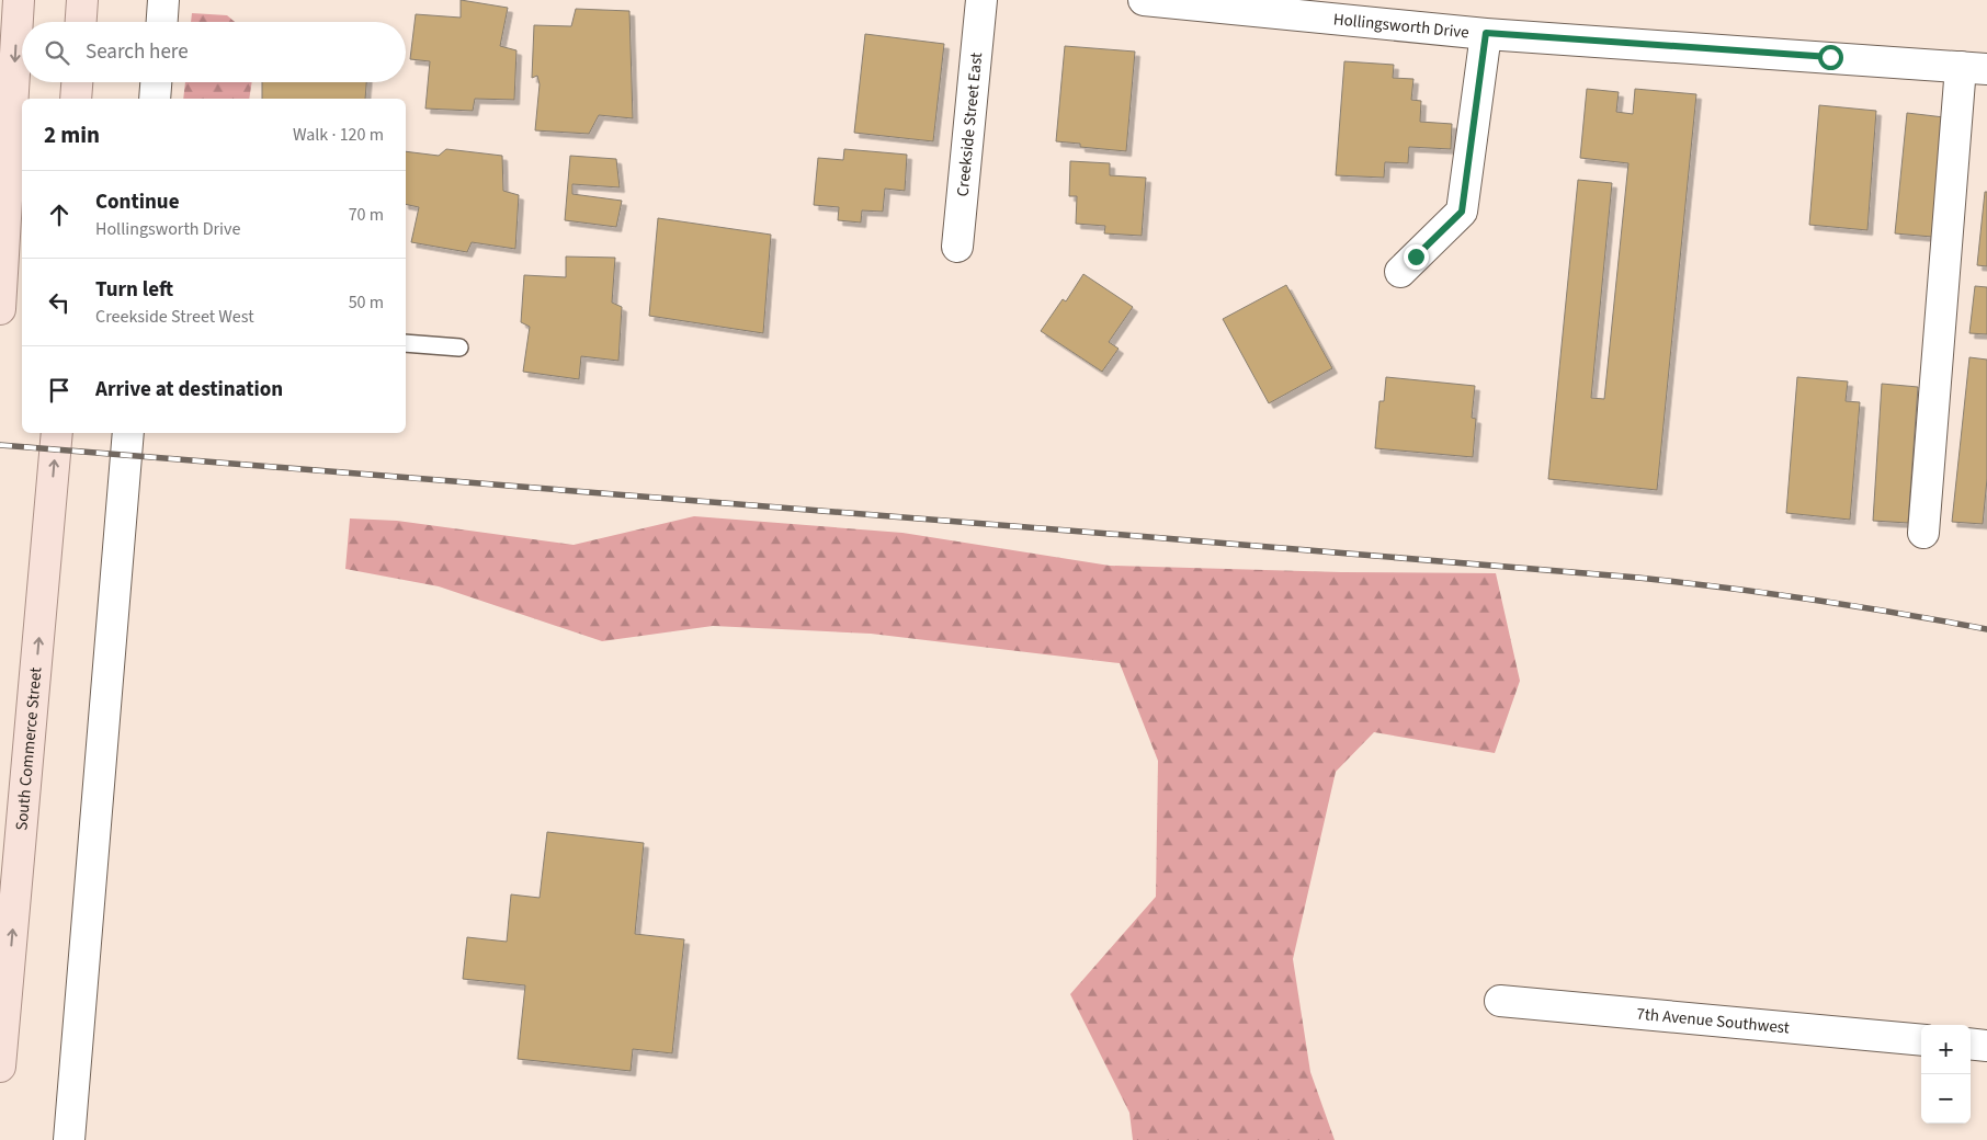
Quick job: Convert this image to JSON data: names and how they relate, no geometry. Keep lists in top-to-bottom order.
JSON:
{
  "streets": {
    "main road": ["South Commerce Street"],
    "street": ["Hollingsworth Drive", "Creekside Street East", "7th Avenue Southwest"]
  },
  "one_way": ["South Commerce Street"],
  "page": {
    "search": "Search here",
    "heading": ["2 min", "Walk · 120 m"],
    "list": [
      ["Continue", "Hollingsworth Drive", "70 m"],
      ["Turn left", "Creekside Street West", "50 m"],
      "Arrive at destination"
    ],
    "map_buttons": ["+", "−"]
  }
}
